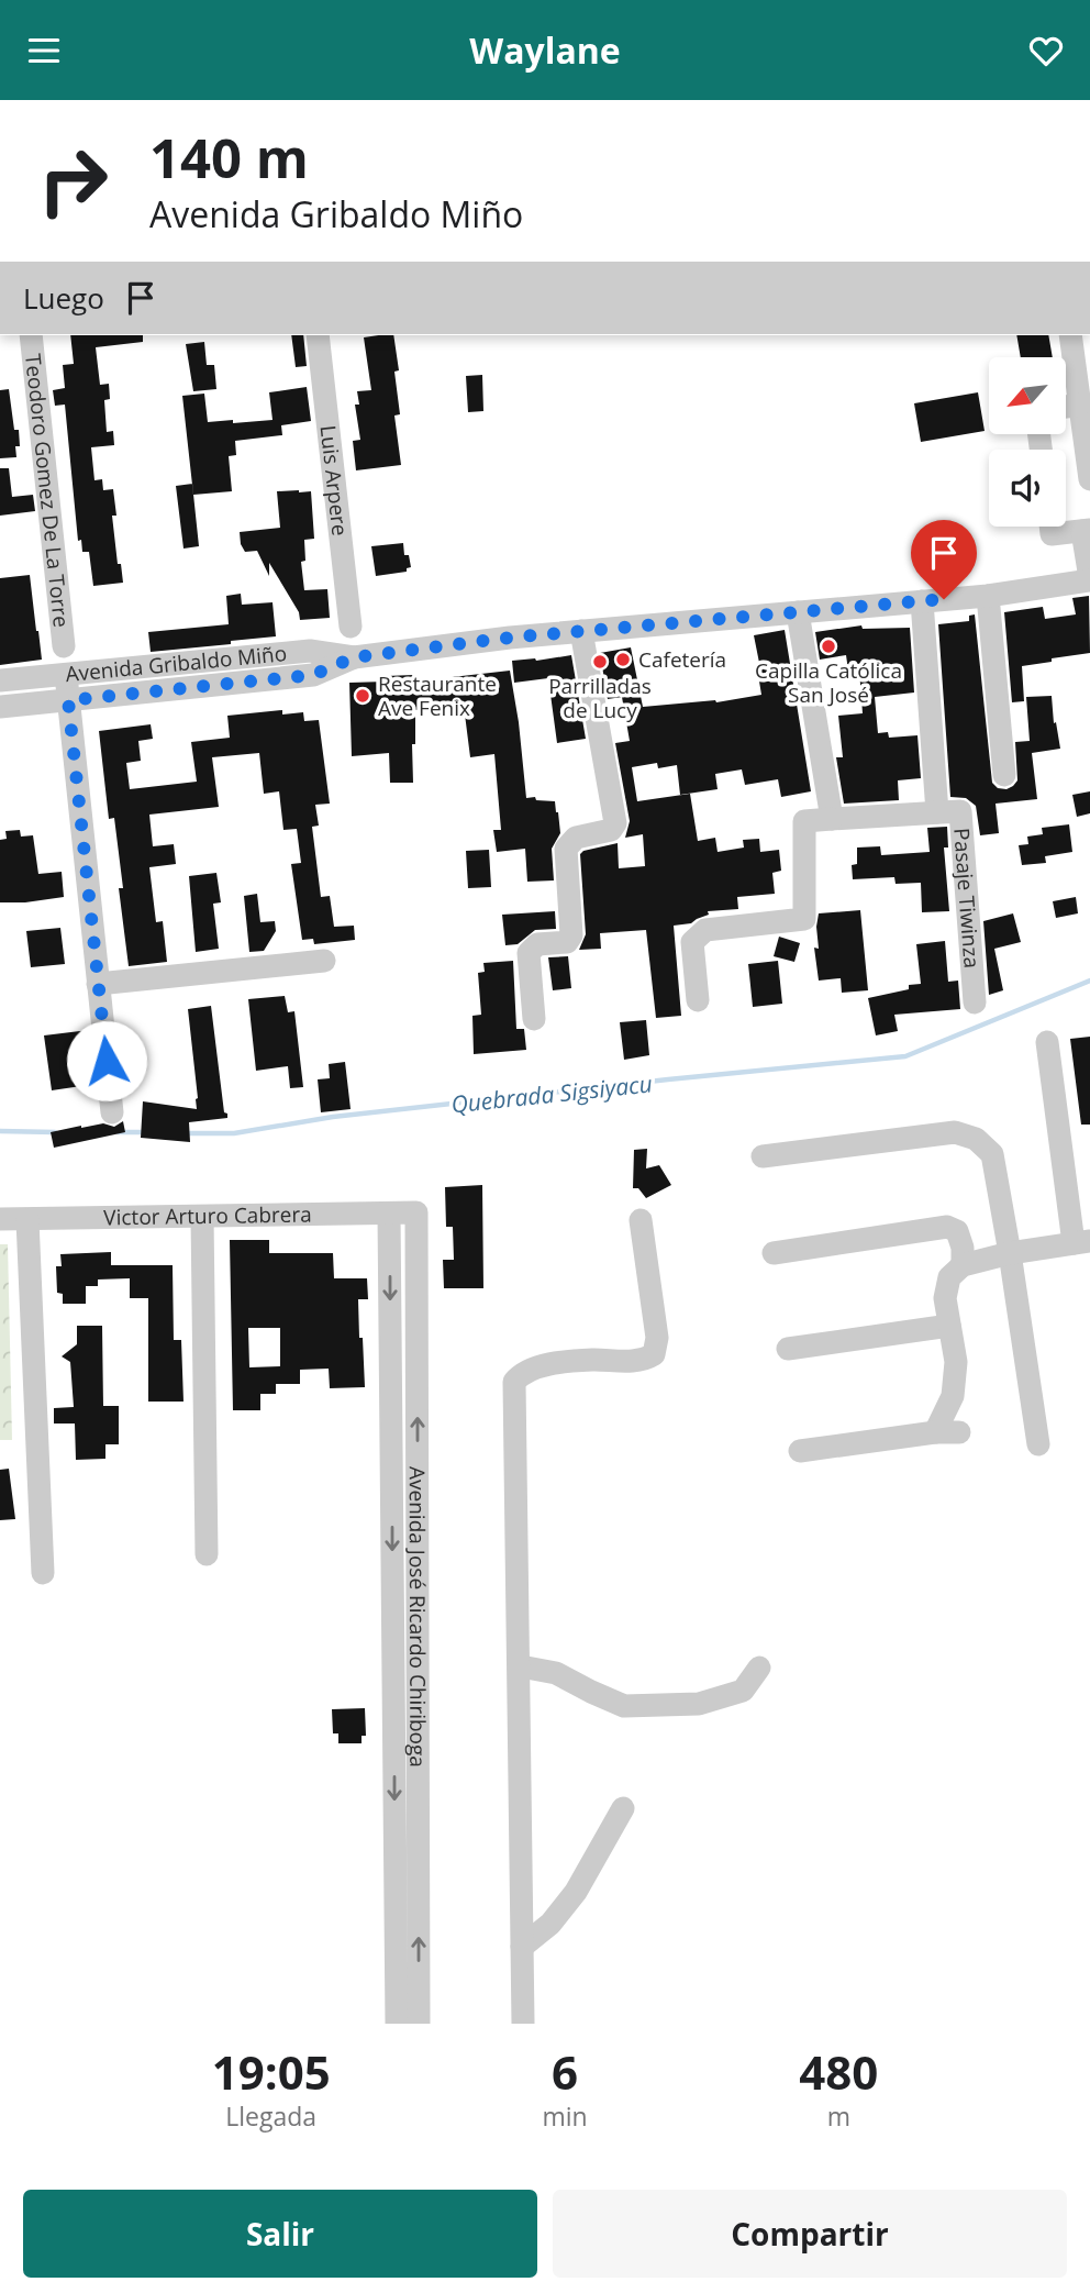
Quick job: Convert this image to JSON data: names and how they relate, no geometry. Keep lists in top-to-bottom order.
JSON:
{
  "streets": {
    "street": [
      "Luis Arpere",
      "Teodoro Gomez De La Torre",
      "Avenida Gribaldo Miño",
      "Pasaje Tiwinza",
      "Victor Arturo Cabrera",
      "Avenida José Ricardo Chiriboga"
    ]
  },
  "crossings": [
    ["Victor Arturo Cabrera", "Avenida José Ricardo Chiriboga"]
  ],
  "water": ["Quebrada Sigsiyacu"],
  "places": [
    "Capilla Católica San José",
    "Cafetería",
    "Parrilladas de Lucy",
    "Restaurante Ave Fenix"
  ],
  "north": "bottom left",
  "page": {
    "header": "Waylane",
    "turn": ["140 m", "Avenida Gribaldo Miño"],
    "then": "Luego",
    "eta": [
      "19:05",
      "Llegada",
      "6",
      "min",
      "480",
      "m"
    ],
    "buttons": ["Salir", "Compartir"]
  }
}
